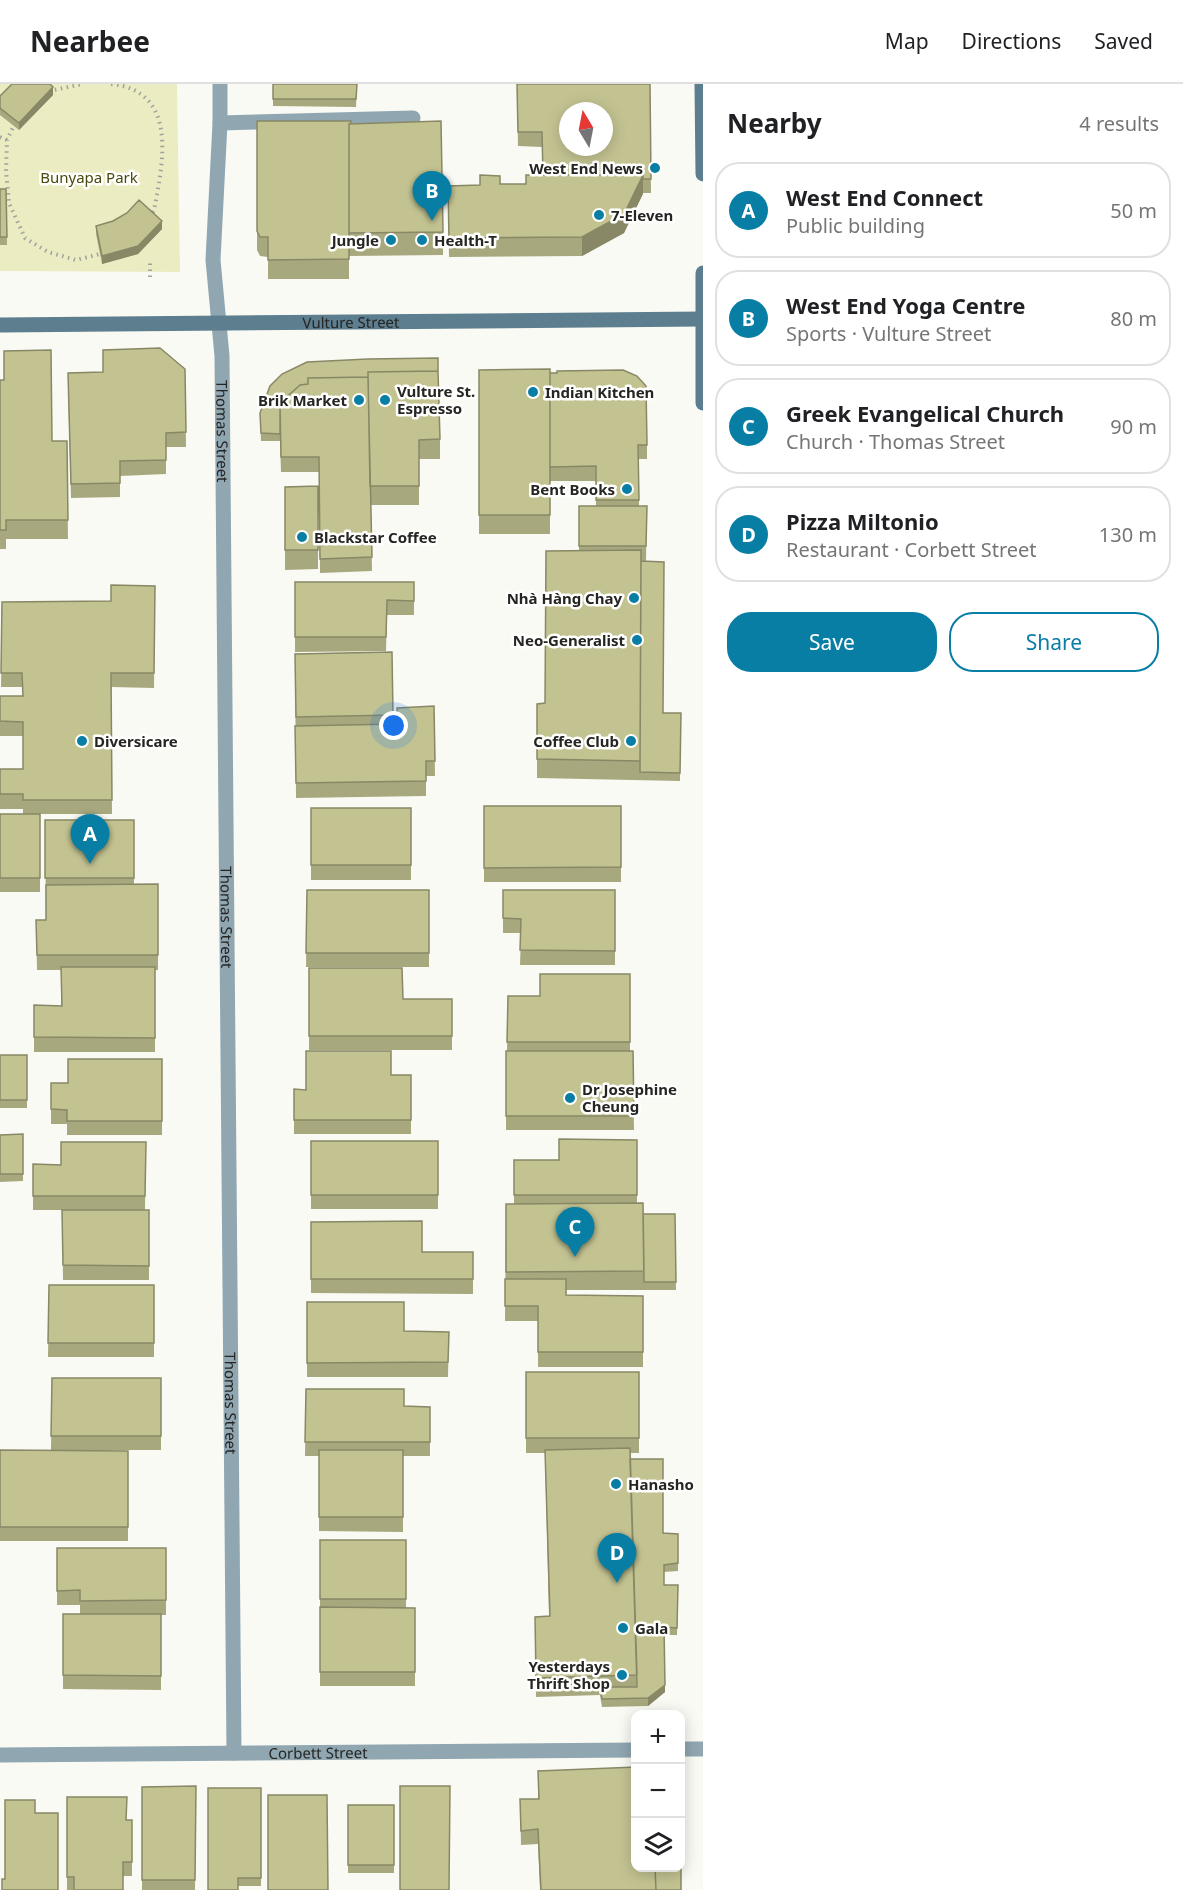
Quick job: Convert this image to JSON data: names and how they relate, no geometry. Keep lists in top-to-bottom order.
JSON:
{
  "streets": {
    "street": ["Vulture Street", "Thomas Street", "Corbett Street"]
  },
  "crossings": [
    ["Vulture Street", "Thomas Street"],
    ["Thomas Street", "Corbett Street"]
  ],
  "parks": ["Bunyapa Park"],
  "places": [
    "West End News",
    "7-Eleven",
    "Jungle",
    "Health-T",
    "Indian Kitchen",
    "Brik Market",
    "Vulture St. Espresso",
    "Bent Books",
    "Blackstar Coffee",
    "Nhà Hàng Chay",
    "Neo-Generalist",
    "Diversicare",
    "Coffee Club",
    "Dr Josephine Cheung",
    "Hanasho",
    "Gala",
    "Yesterdays Thrift Shop"
  ],
  "north": "top",
  "page": {
    "header": "Nearbee",
    "nav": ["Map", "Directions", "Saved"],
    "heading": ["Nearby", "4 results"],
    "list": [
      {
        "mark": "A",
        "name": "West End Connect",
        "note": "Public building",
        "value": "50 m"
      },
      {
        "mark": "B",
        "name": "West End Yoga Centre",
        "note": "Sports · Vulture Street",
        "value": "80 m"
      },
      {
        "mark": "C",
        "name": "Greek Evangelical Church",
        "note": "Church · Thomas Street",
        "value": "90 m"
      },
      {
        "mark": "D",
        "name": "Pizza Miltonio",
        "note": "Restaurant · Corbett Street",
        "value": "130 m"
      }
    ],
    "pins": [
      "B",
      "A",
      "C",
      "D"
    ],
    "buttons": ["Save", "Share"],
    "map_buttons": ["+", "−"]
  }
}
